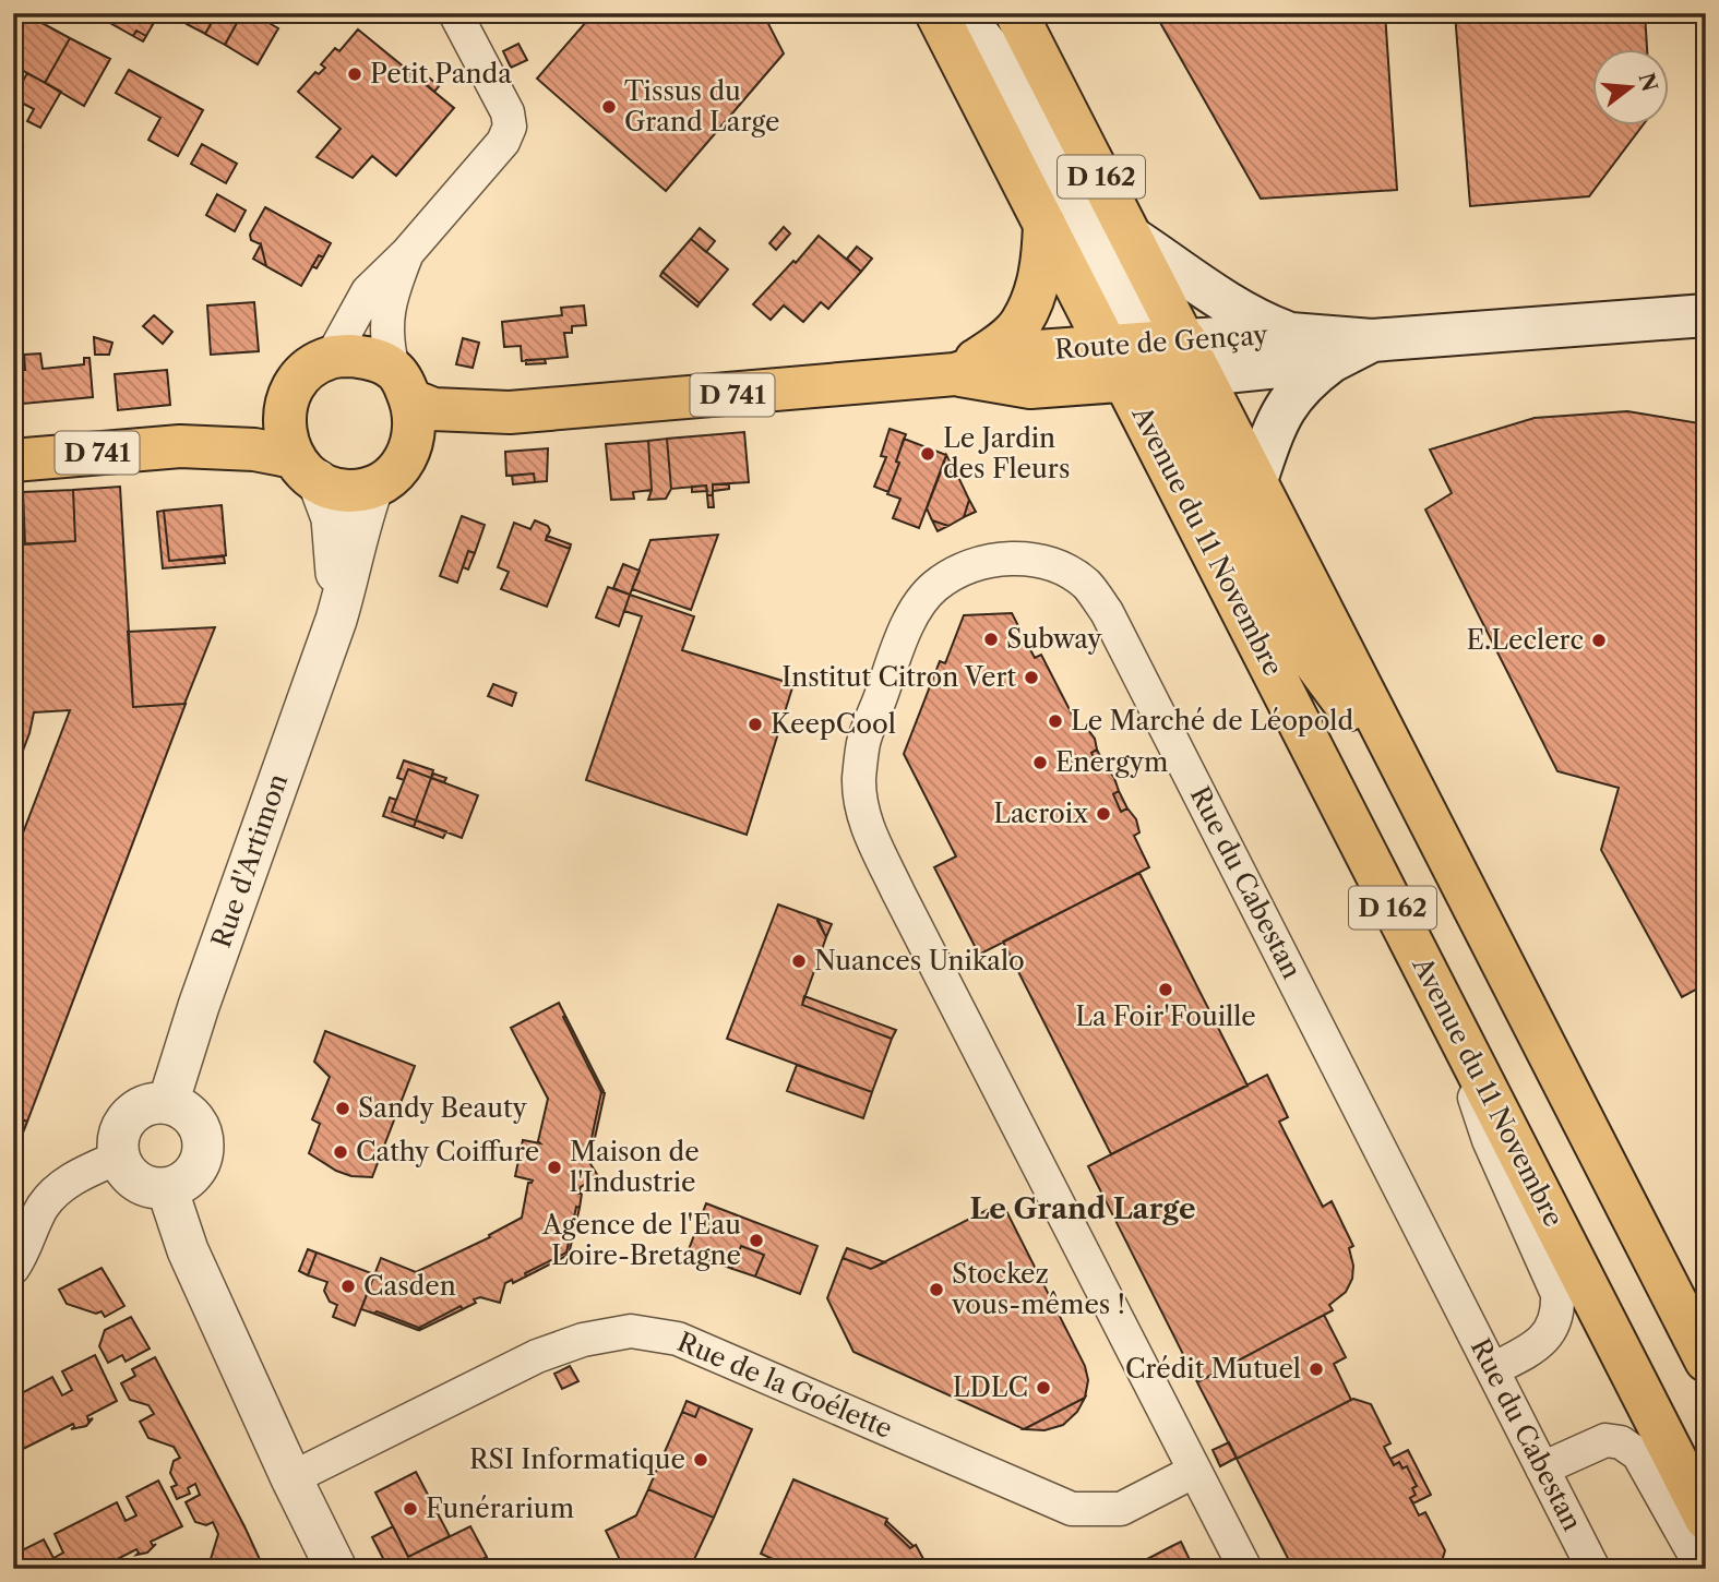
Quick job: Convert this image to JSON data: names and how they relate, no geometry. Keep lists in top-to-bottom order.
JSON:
{
  "streets": {
    "main road": [
      "D 162",
      "Route de Gençay",
      "D 741",
      "Avenue du 11 Novembre"
    ],
    "street": ["Rue d'Artimon", "Rue du Cabestan", "Rue de la Goélette"]
  },
  "crossings": [
    ["Route de Gençay", "D 741"],
    ["Route de Gençay", "Avenue du 11 Novembre"],
    ["Route de Gençay", "Rue d'Artimon"],
    ["D 741", "Rue d'Artimon"],
    ["Rue du Cabestan", "Rue de la Goélette"]
  ],
  "districts": ["Le Grand Large"],
  "places": [
    "Petit Panda",
    "Tissus du Grand Large",
    "Le Jardin des Fleurs",
    "Subway",
    "E.Leclerc",
    "Institut Citron Vert",
    "Le Marché de Léopold",
    "KeepCool",
    "Energym",
    "Lacroix",
    "Nuances Unikalo",
    "La Foir'Fouille",
    "Sandy Beauty",
    "Cathy Coiffure",
    "Maison de l'Industrie",
    "Agence de l'Eau Loire-Bretagne",
    "Casden",
    "Stockez vous-mêmes !",
    "Crédit Mutuel",
    "LDLC",
    "RSI Informatique",
    "Funérarium"
  ],
  "north": "right"
}
